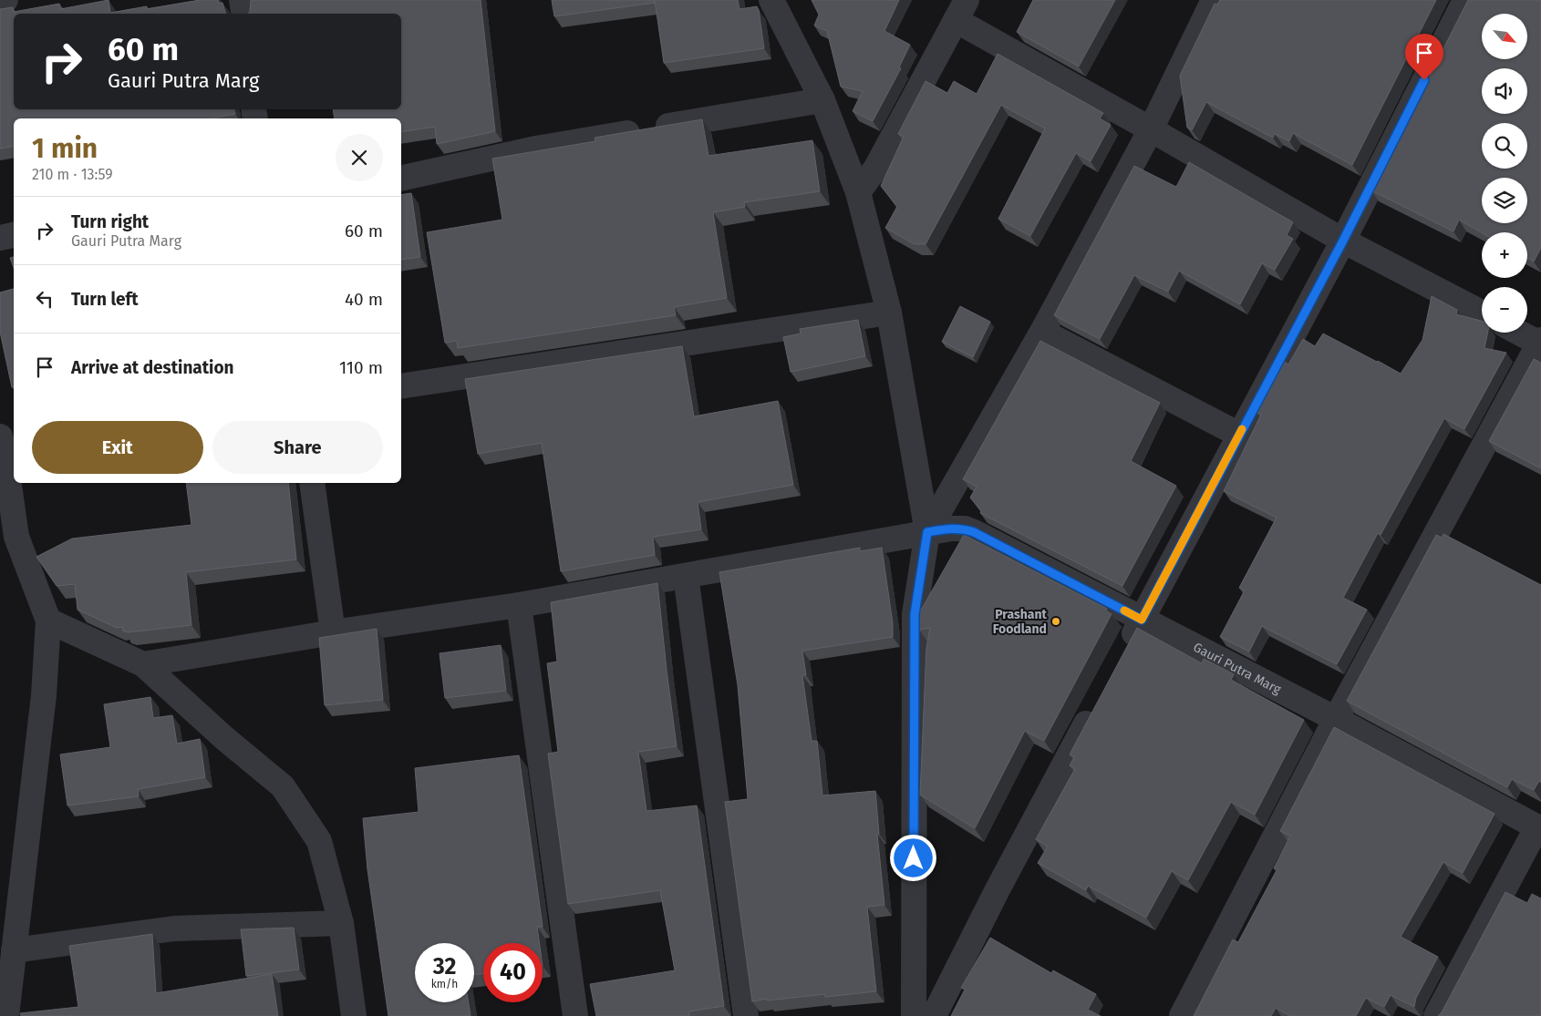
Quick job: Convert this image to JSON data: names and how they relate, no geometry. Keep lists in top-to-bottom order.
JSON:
{
  "streets": {
    "street": ["Gauri Putra Marg"]
  },
  "places": ["Prashant Foodland"],
  "north": "bottom right",
  "page": {
    "map_buttons": ["+", "−"],
    "turn": ["60 m", "Gauri Putra Marg"],
    "heading": ["1 min", "210 m · 13:59"],
    "list": [
      {
        "name": "Turn right",
        "note": "Gauri Putra Marg",
        "value": "60 m"
      },
      {
        "name": "Turn left",
        "value": "40 m"
      },
      {
        "name": "Arrive at destination",
        "value": "110 m"
      }
    ],
    "buttons": ["Exit", "Share"],
    "speed": "32 km/h",
    "limit": "40"
  }
}
